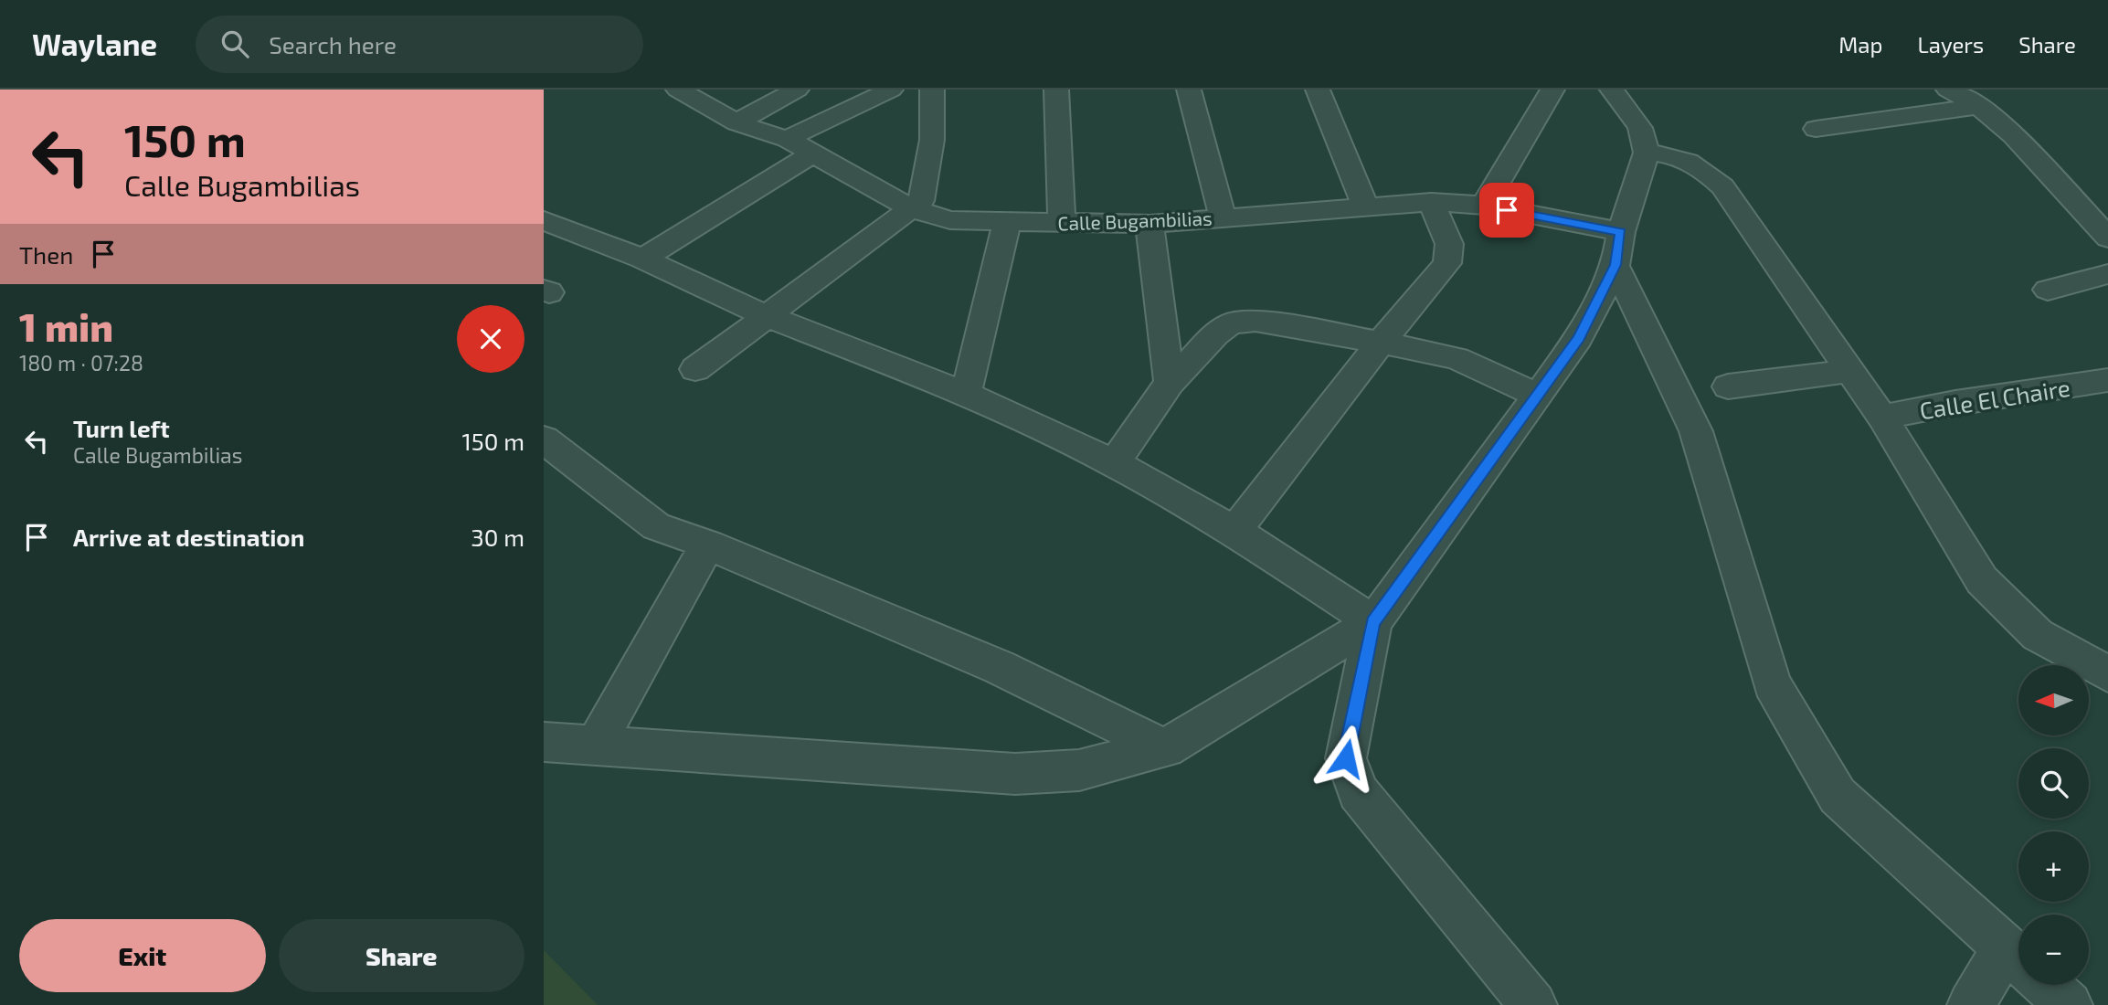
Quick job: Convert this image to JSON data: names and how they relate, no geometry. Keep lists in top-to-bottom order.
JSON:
{
  "streets": {
    "street": ["Calle Bugambilias", "Calle El Chaire"]
  },
  "north": "left",
  "page": {
    "header": "Waylane",
    "search": "Search here",
    "nav": ["Map", "Layers", "Share"],
    "turn": ["150 m", "Calle Bugambilias"],
    "then": "Then",
    "heading": ["1 min", "180 m · 07:28"],
    "list": [
      {
        "name": "Turn left",
        "note": "Calle Bugambilias",
        "value": "150 m"
      },
      {
        "name": "Arrive at destination",
        "value": "30 m"
      }
    ],
    "map_buttons": ["+", "−"],
    "buttons": ["Exit", "Share"]
  }
}
